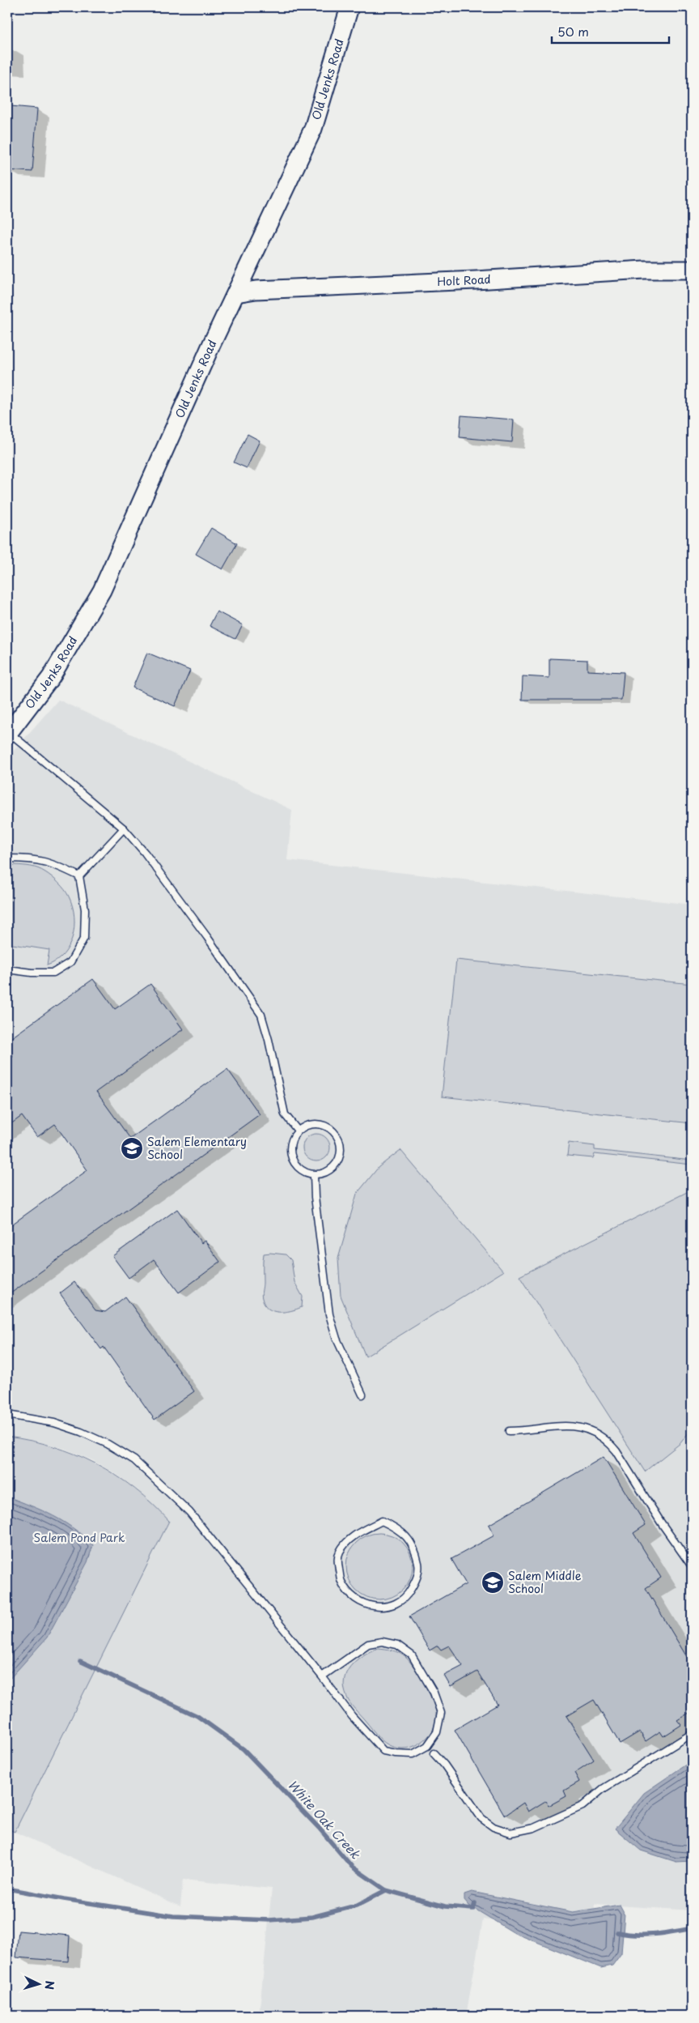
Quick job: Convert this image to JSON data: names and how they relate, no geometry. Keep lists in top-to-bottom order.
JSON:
{
  "streets": {
    "street": ["Old Jenks Road", "Holt Road"]
  },
  "crossings": [
    ["Old Jenks Road", "Holt Road"]
  ],
  "water": ["White Oak Creek"],
  "parks": ["Salem Pond Park"],
  "places": {
    "school or university": ["Salem Elementary School", "Salem Middle School"]
  },
  "scale_bar": "50 m",
  "north": "right"
}
